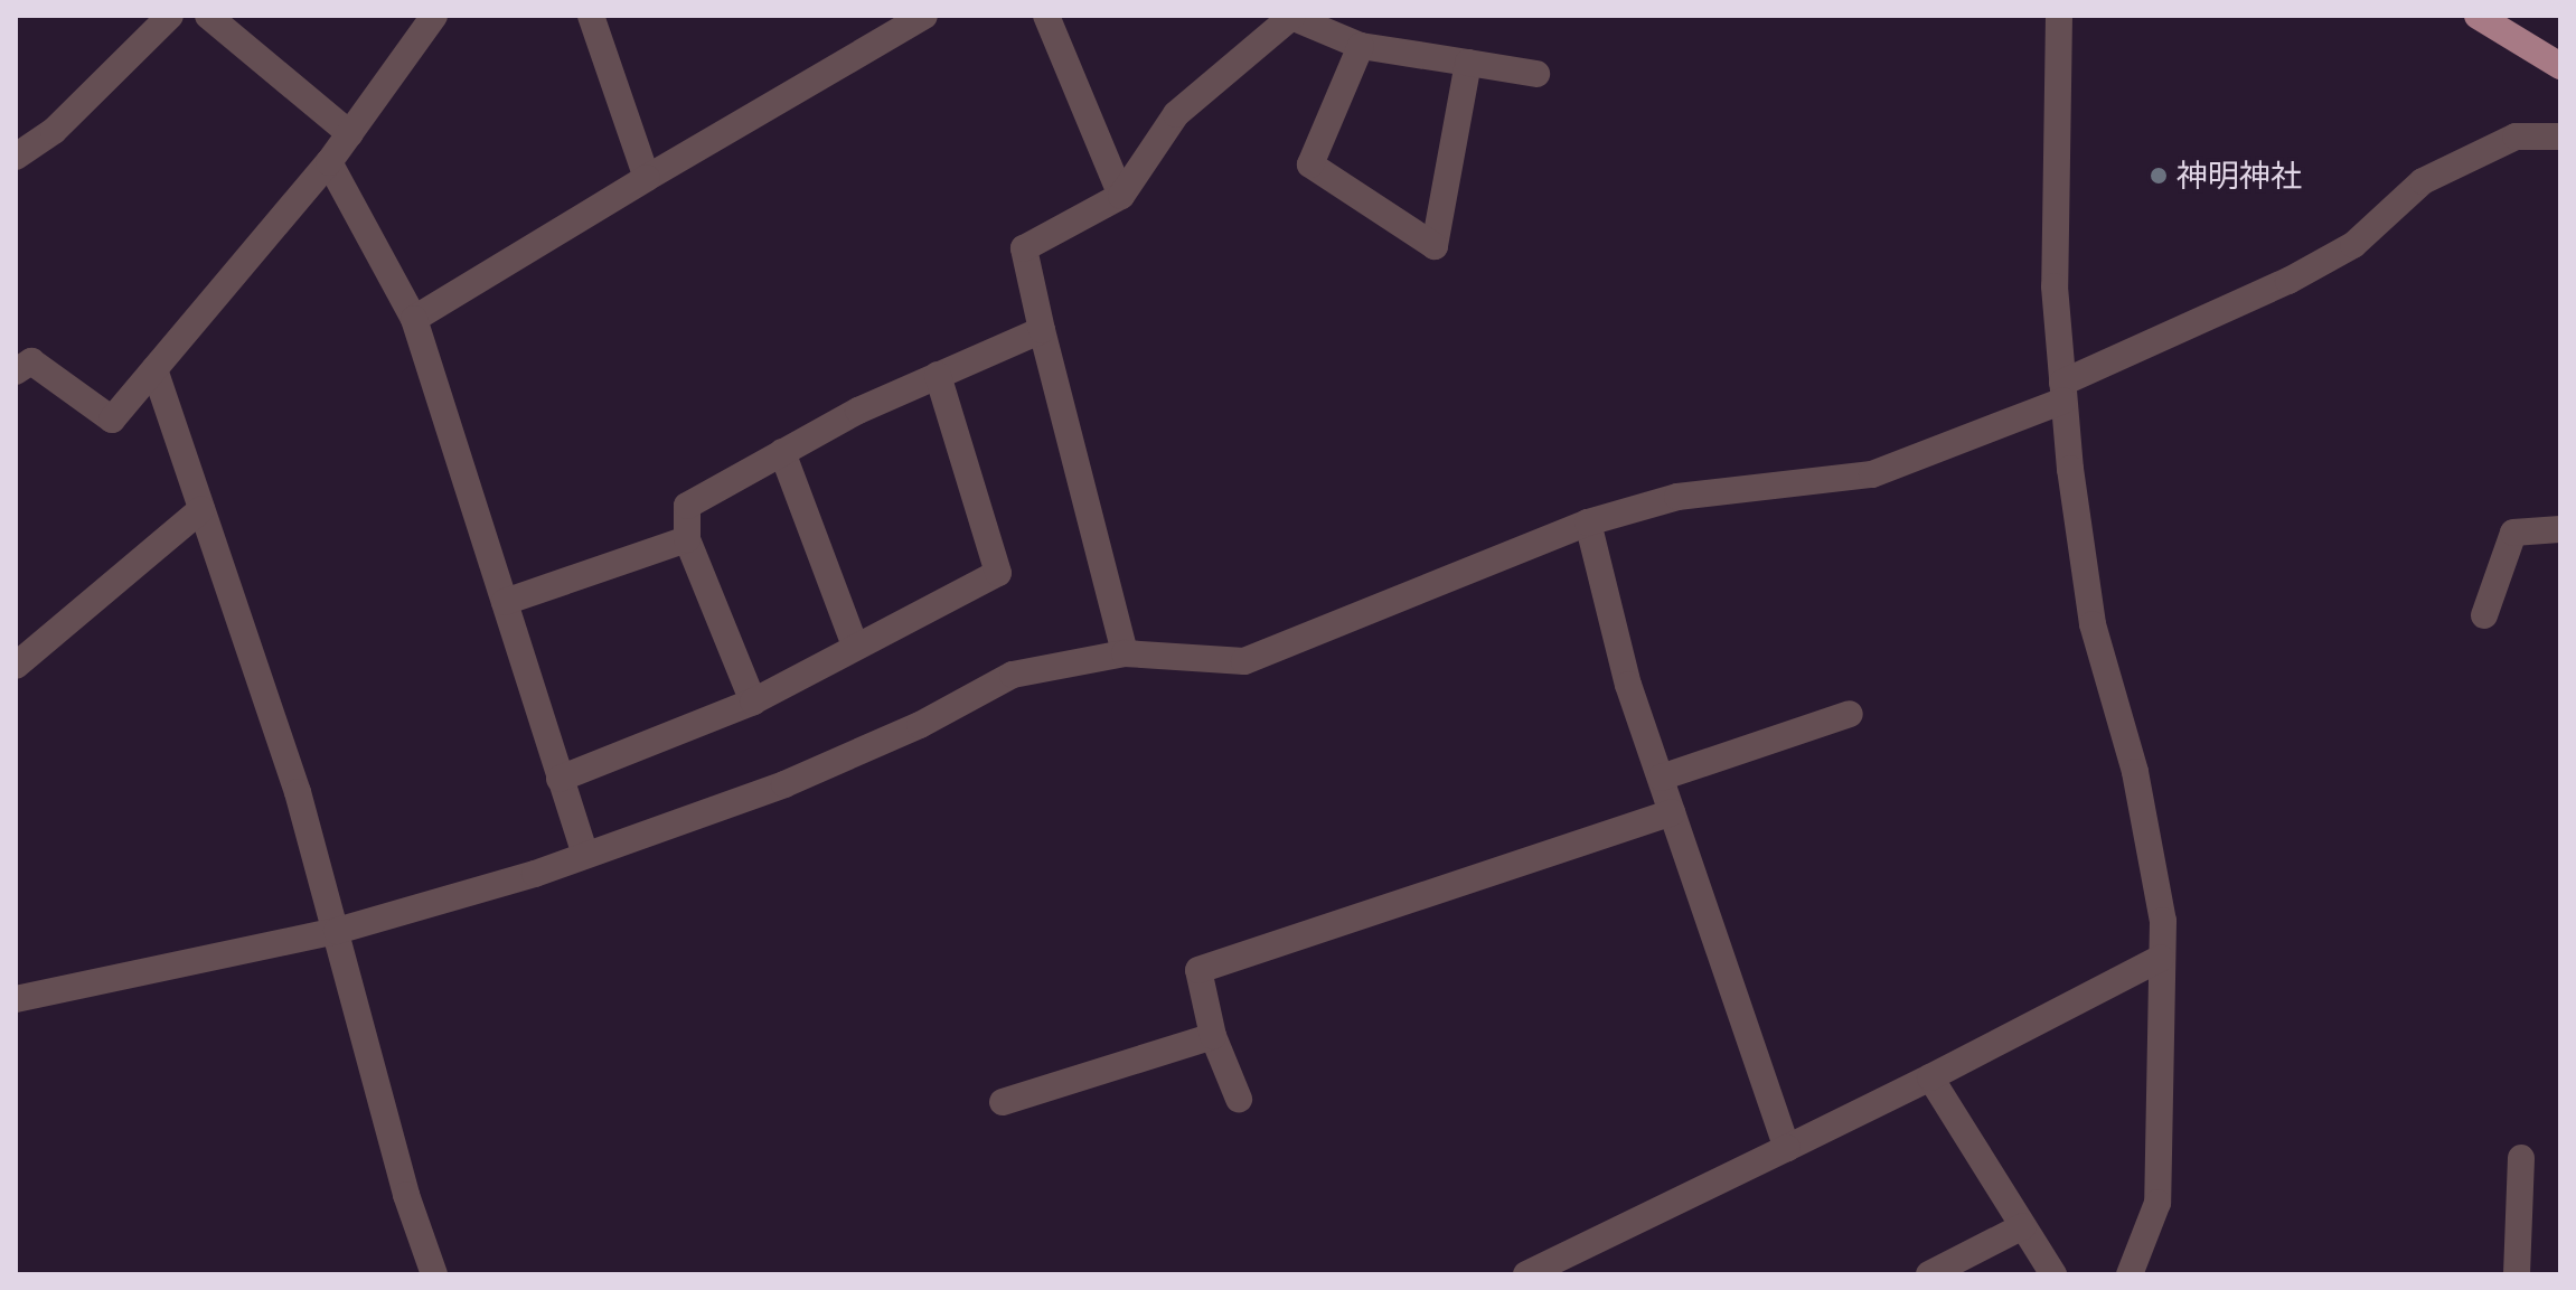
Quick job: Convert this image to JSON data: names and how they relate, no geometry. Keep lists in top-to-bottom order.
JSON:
{
  "places": ["神明神社"]
}
